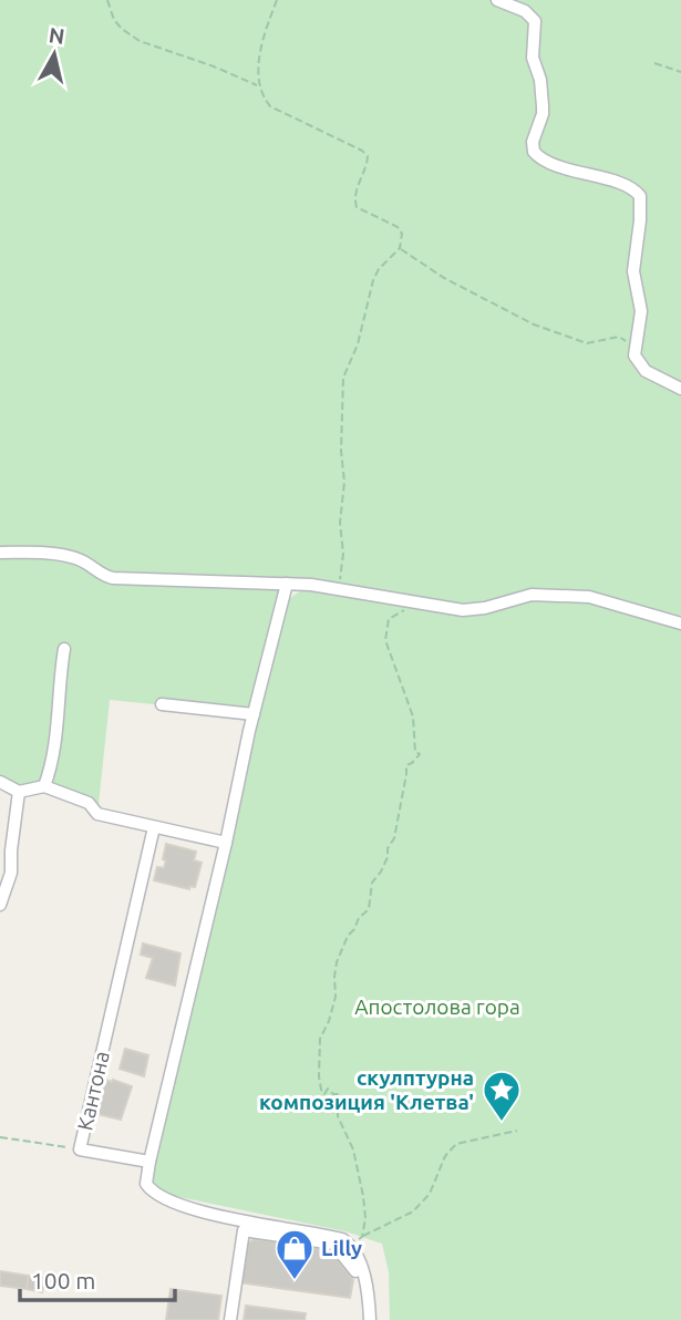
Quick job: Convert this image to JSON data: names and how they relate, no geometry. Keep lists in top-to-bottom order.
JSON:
{
  "streets": {
    "street": ["Кантона"]
  },
  "parks": ["Апостолова гора"],
  "places": {
    "place": ["скулптурна композиция 'Клетва'"],
    "shop": ["Lilly"]
  },
  "scale_bar": "100 m",
  "north": "top"
}
